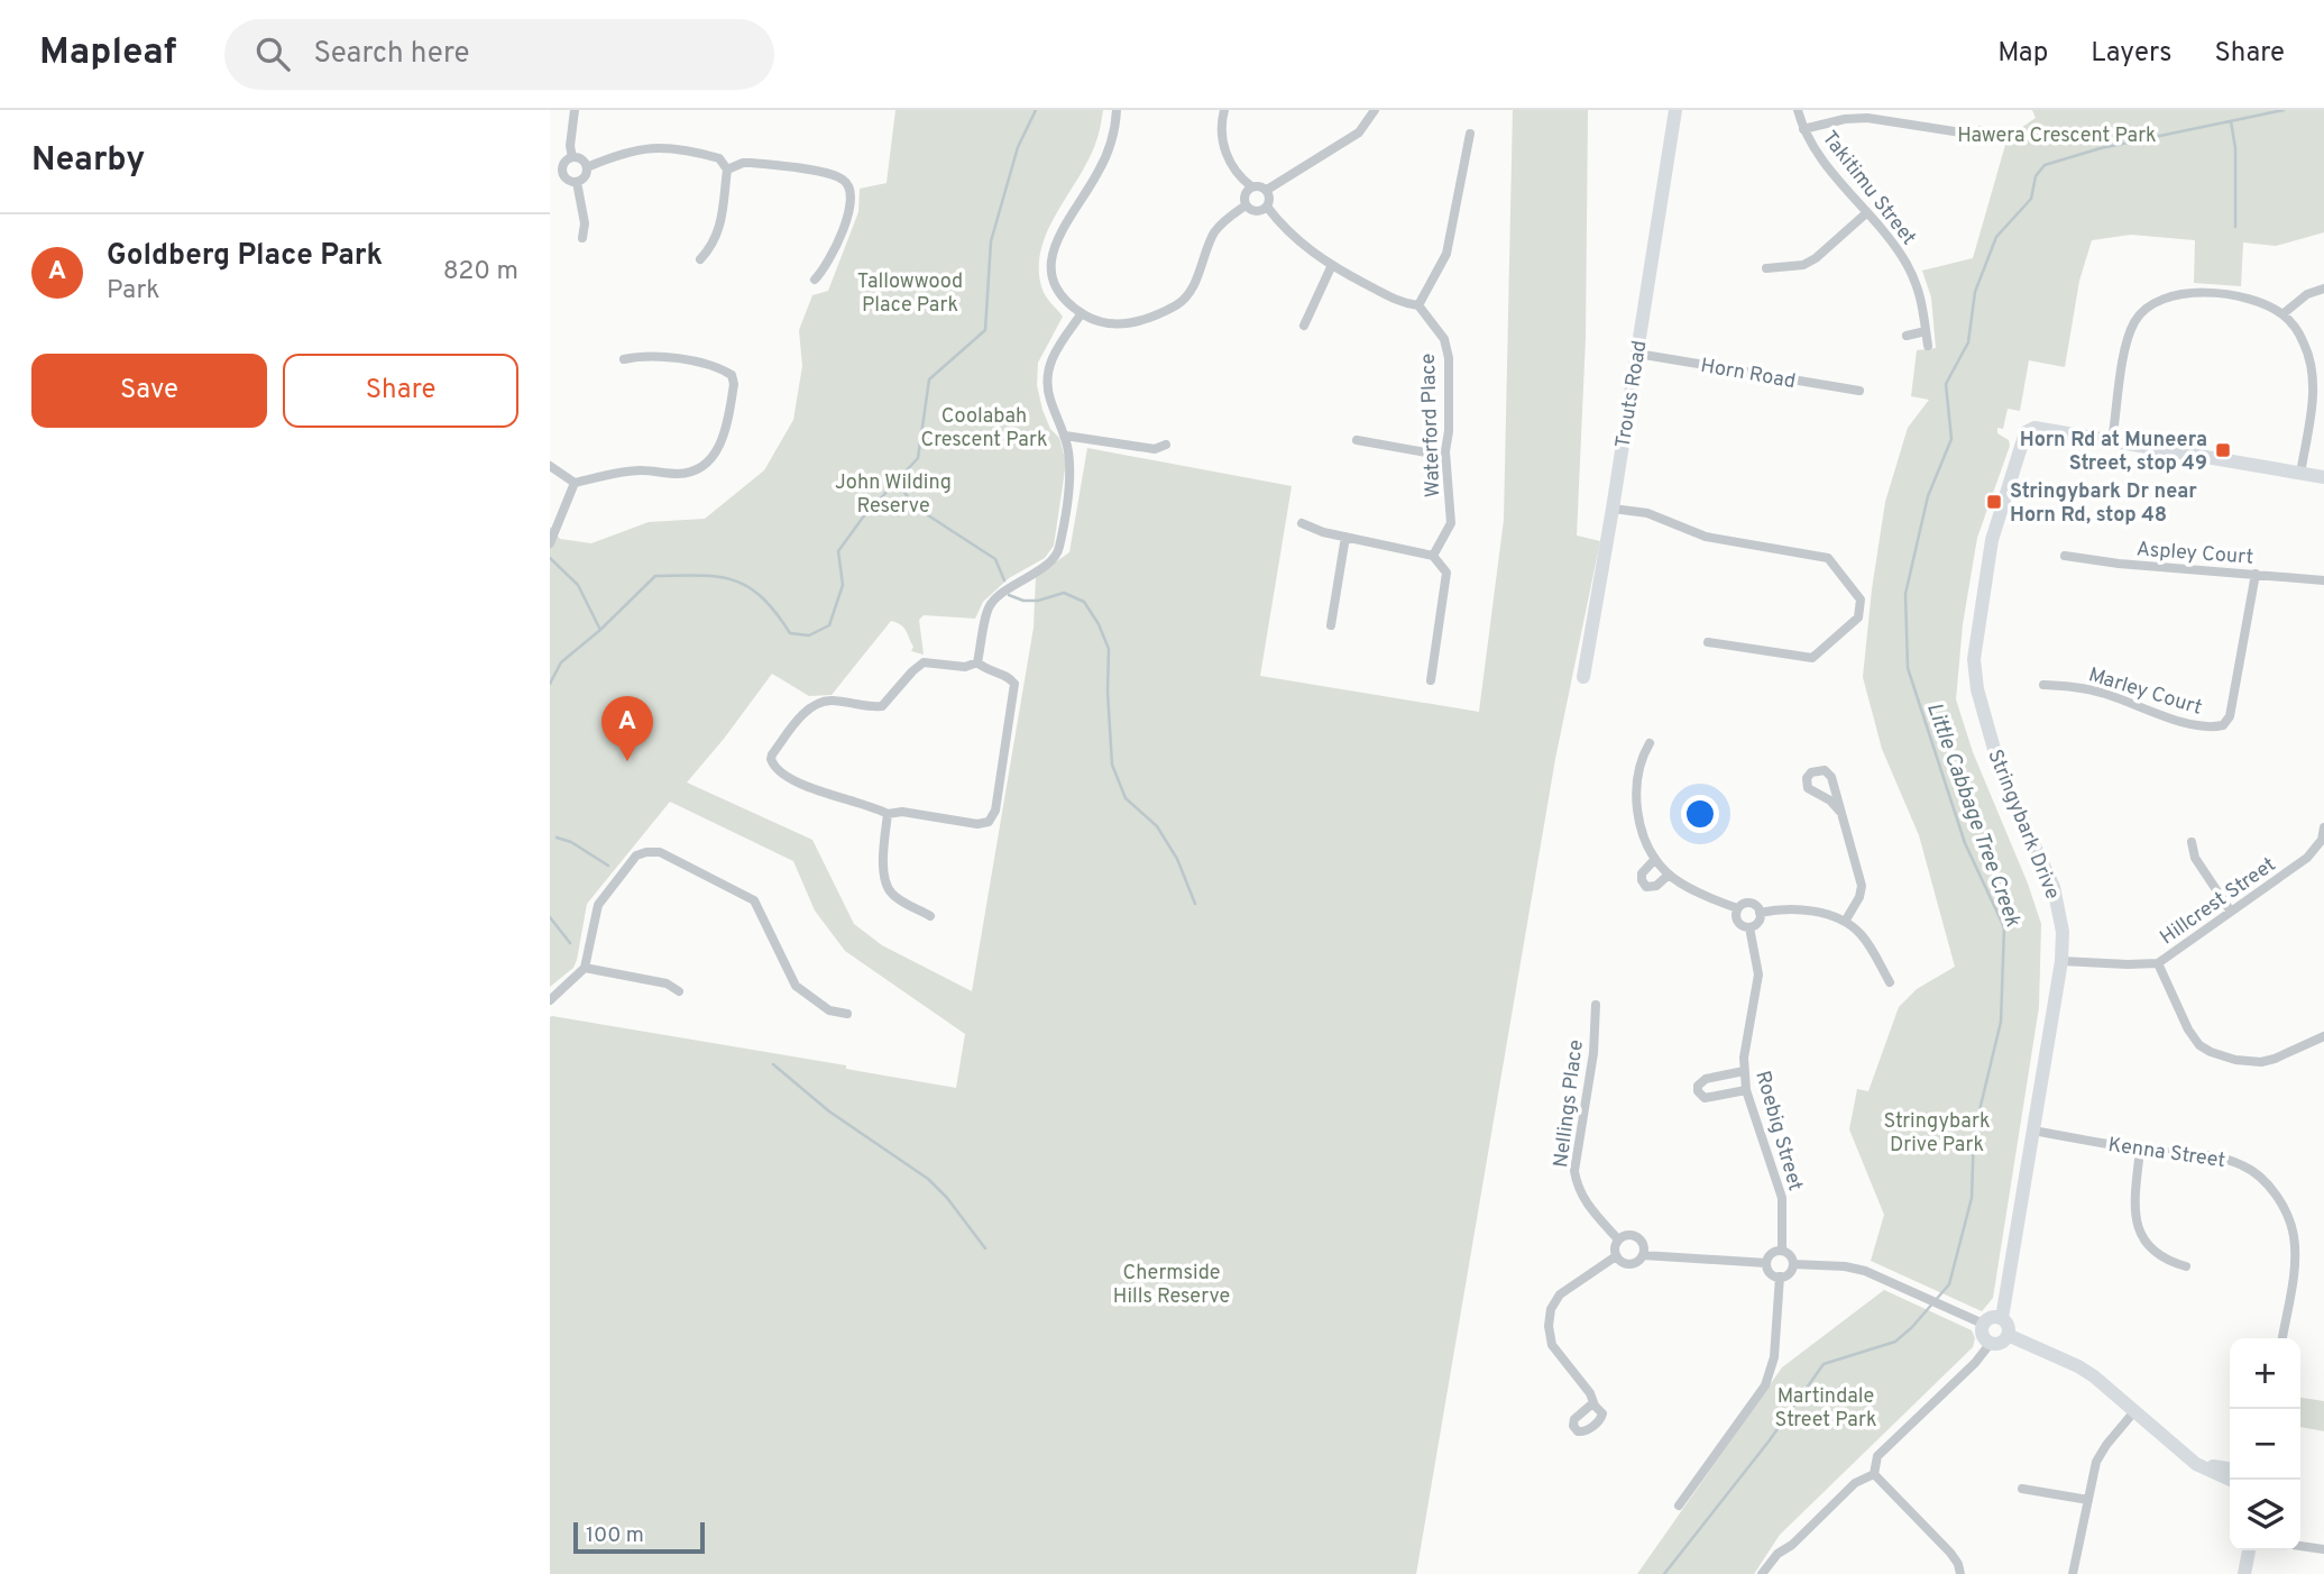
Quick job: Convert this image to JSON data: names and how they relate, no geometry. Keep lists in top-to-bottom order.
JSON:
{
  "streets": {
    "street": [
      "Takitimu Street",
      "Horn Road",
      "Trouts Road",
      "Waterford Place",
      "Aspley Court",
      "Marley Court",
      "Stringybark Drive",
      "Hillcrest Street",
      "Nellings Place",
      "Roebig Street",
      "Kenna Street"
    ]
  },
  "crossings": [
    ["Horn Road", "Trouts Road"],
    ["Aspley Court", "Marley Court"],
    ["Stringybark Drive", "Hillcrest Street"],
    ["Stringybark Drive", "Kenna Street"]
  ],
  "water": ["Little Cabbage Tree Creek"],
  "parks": [
    "Hawera Crescent Park",
    "Tallowwood Place Park",
    "Coolabah Crescent Park",
    "John Wilding Reserve",
    "Stringybark Drive Park",
    "Chermside Hills Reserve",
    "Martindale Street Park"
  ],
  "places": {
    "transit": ["Horn Rd at Muneera Street, stop 49", "Stringybark Dr near Horn Rd, stop 48"]
  },
  "scale_bar": "100 m",
  "page": {
    "header": "Mapleaf",
    "search": "Search here",
    "nav": ["Map", "Layers", "Share"],
    "heading": "Nearby",
    "list": [
      {
        "mark": "A",
        "name": "Goldberg Place Park",
        "note": "Park",
        "value": "820 m"
      }
    ],
    "buttons": ["Save", "Share"],
    "pins": "A",
    "map_buttons": ["+", "−"],
    "scale": "100 m"
  }
}
